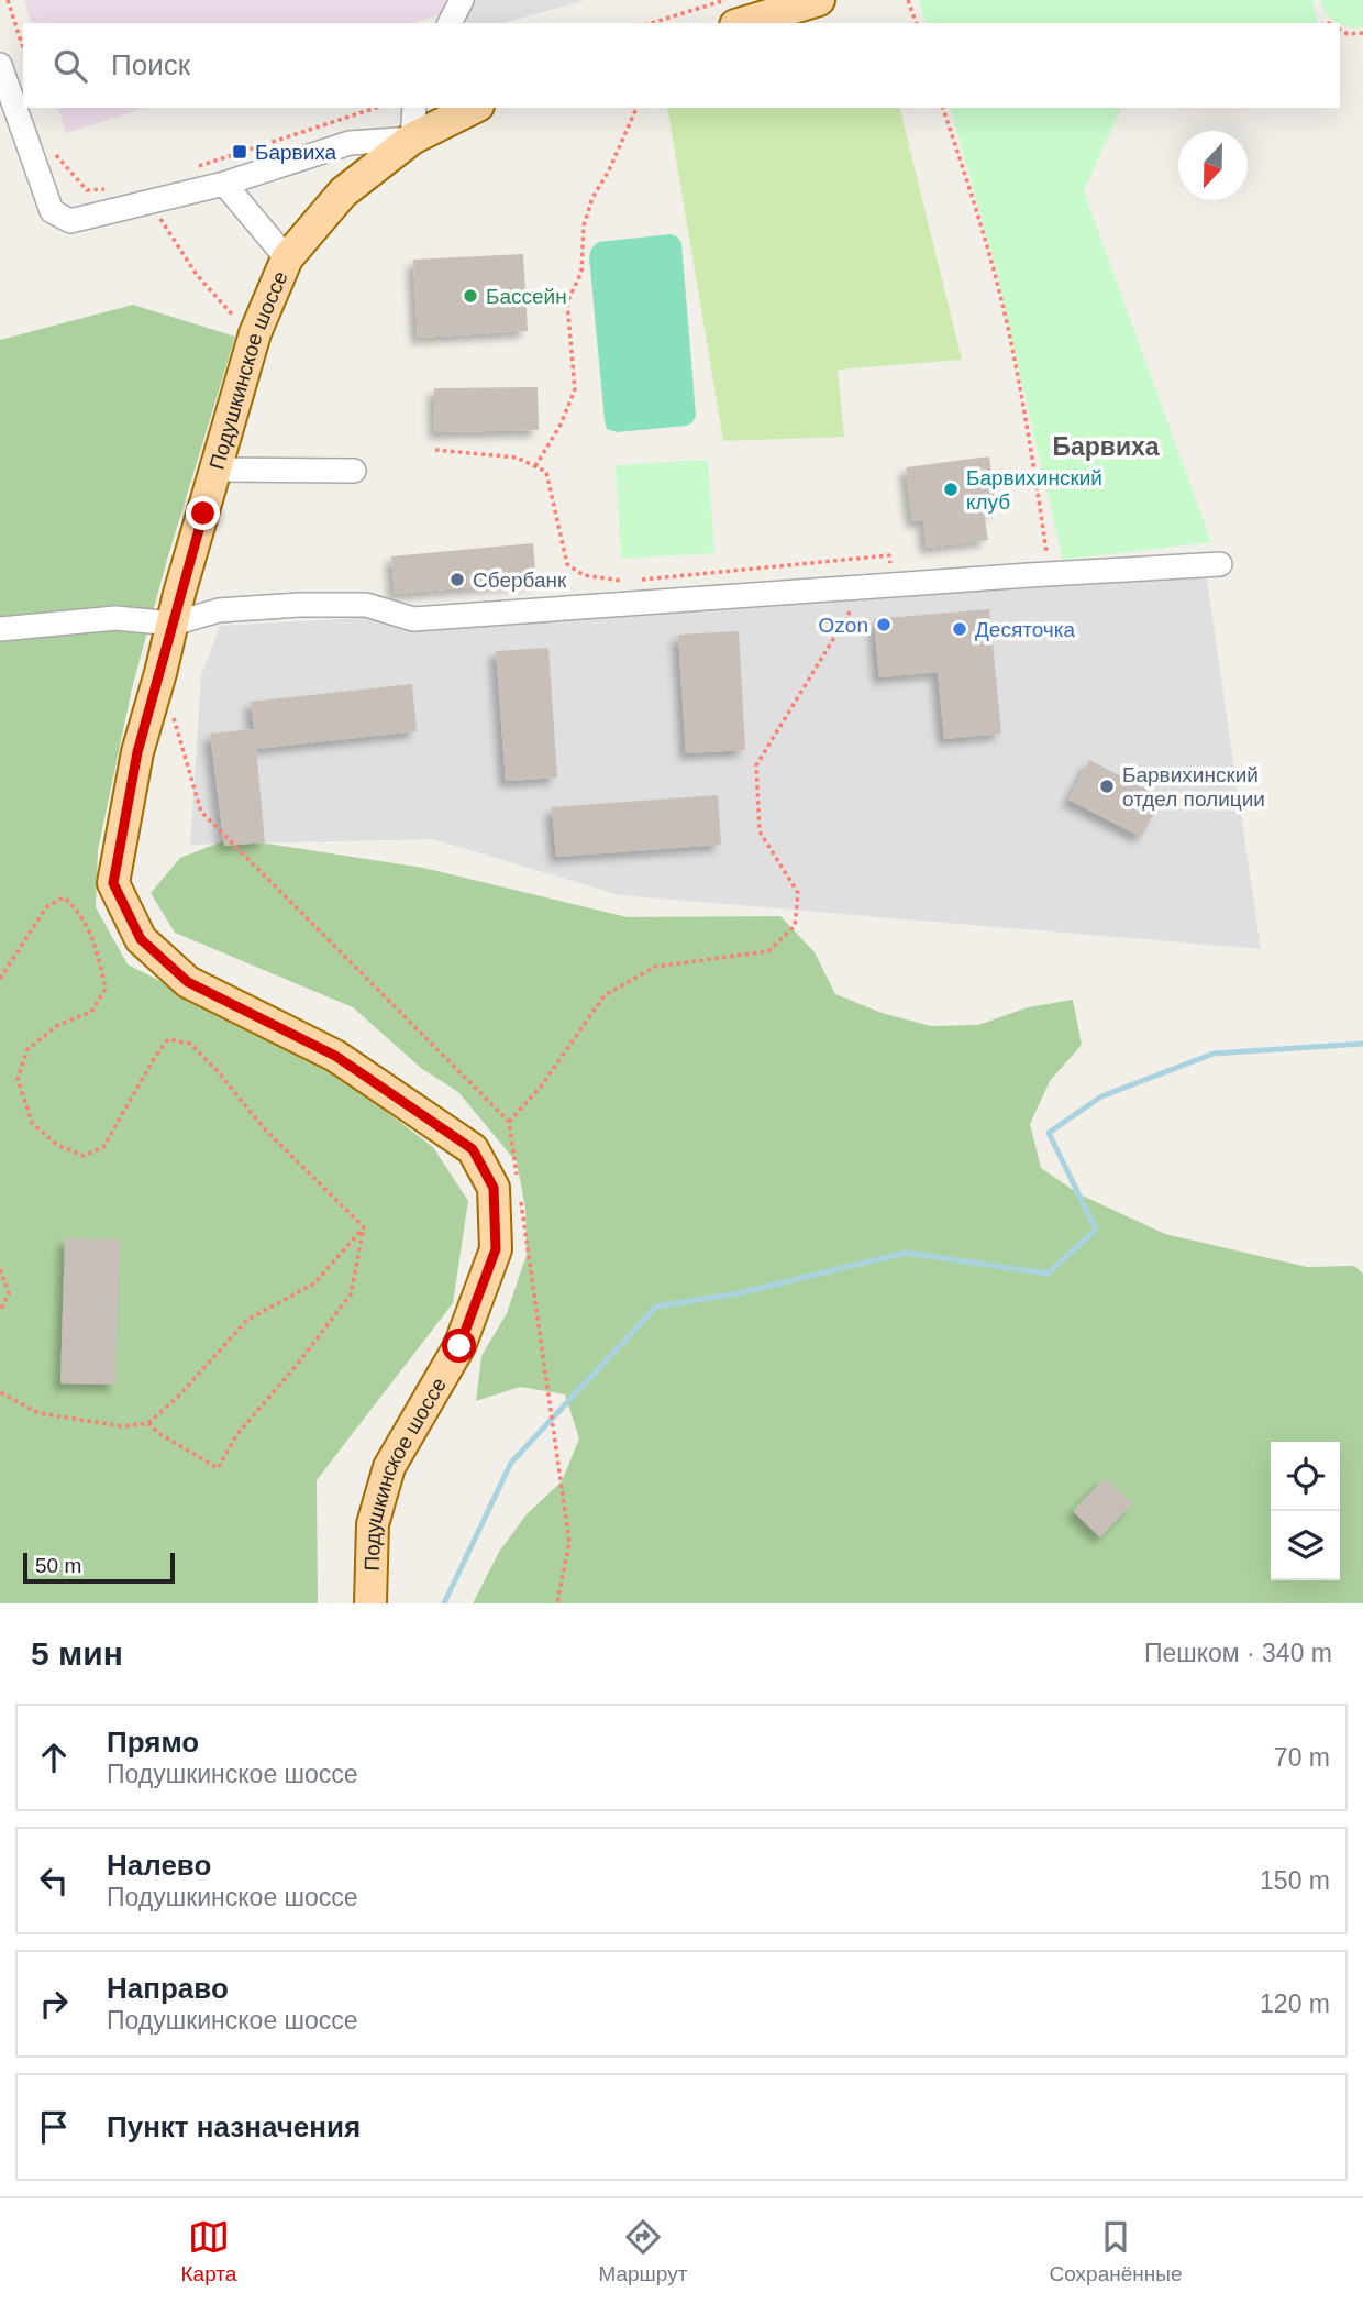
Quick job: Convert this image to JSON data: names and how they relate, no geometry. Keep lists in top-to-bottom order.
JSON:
{
  "streets": {
    "main road": ["Подушкинское шоссе"]
  },
  "districts": ["Барвиха"],
  "places": {
    "transit": ["Барвиха"],
    "other": [
      "Бассейн",
      "Барвихинский клуб",
      "Сбербанк",
      "Ozon",
      "Десяточка",
      "Барвихинский отдел полиции"
    ]
  },
  "scale_bar": "50 m",
  "north": "bottom",
  "page": {
    "search": "Поиск",
    "scale": "50 m",
    "heading": ["5 мин", "Пешком · 340 m"],
    "list": [
      ["Прямо", "Подушкинское шоссе", "70 m"],
      ["Налево", "Подушкинское шоссе", "150 m"],
      ["Направо", "Подушкинское шоссе", "120 m"],
      "Пункт назначения"
    ],
    "nav": ["Карта", "Маршрут", "Сохранённые"]
  }
}
